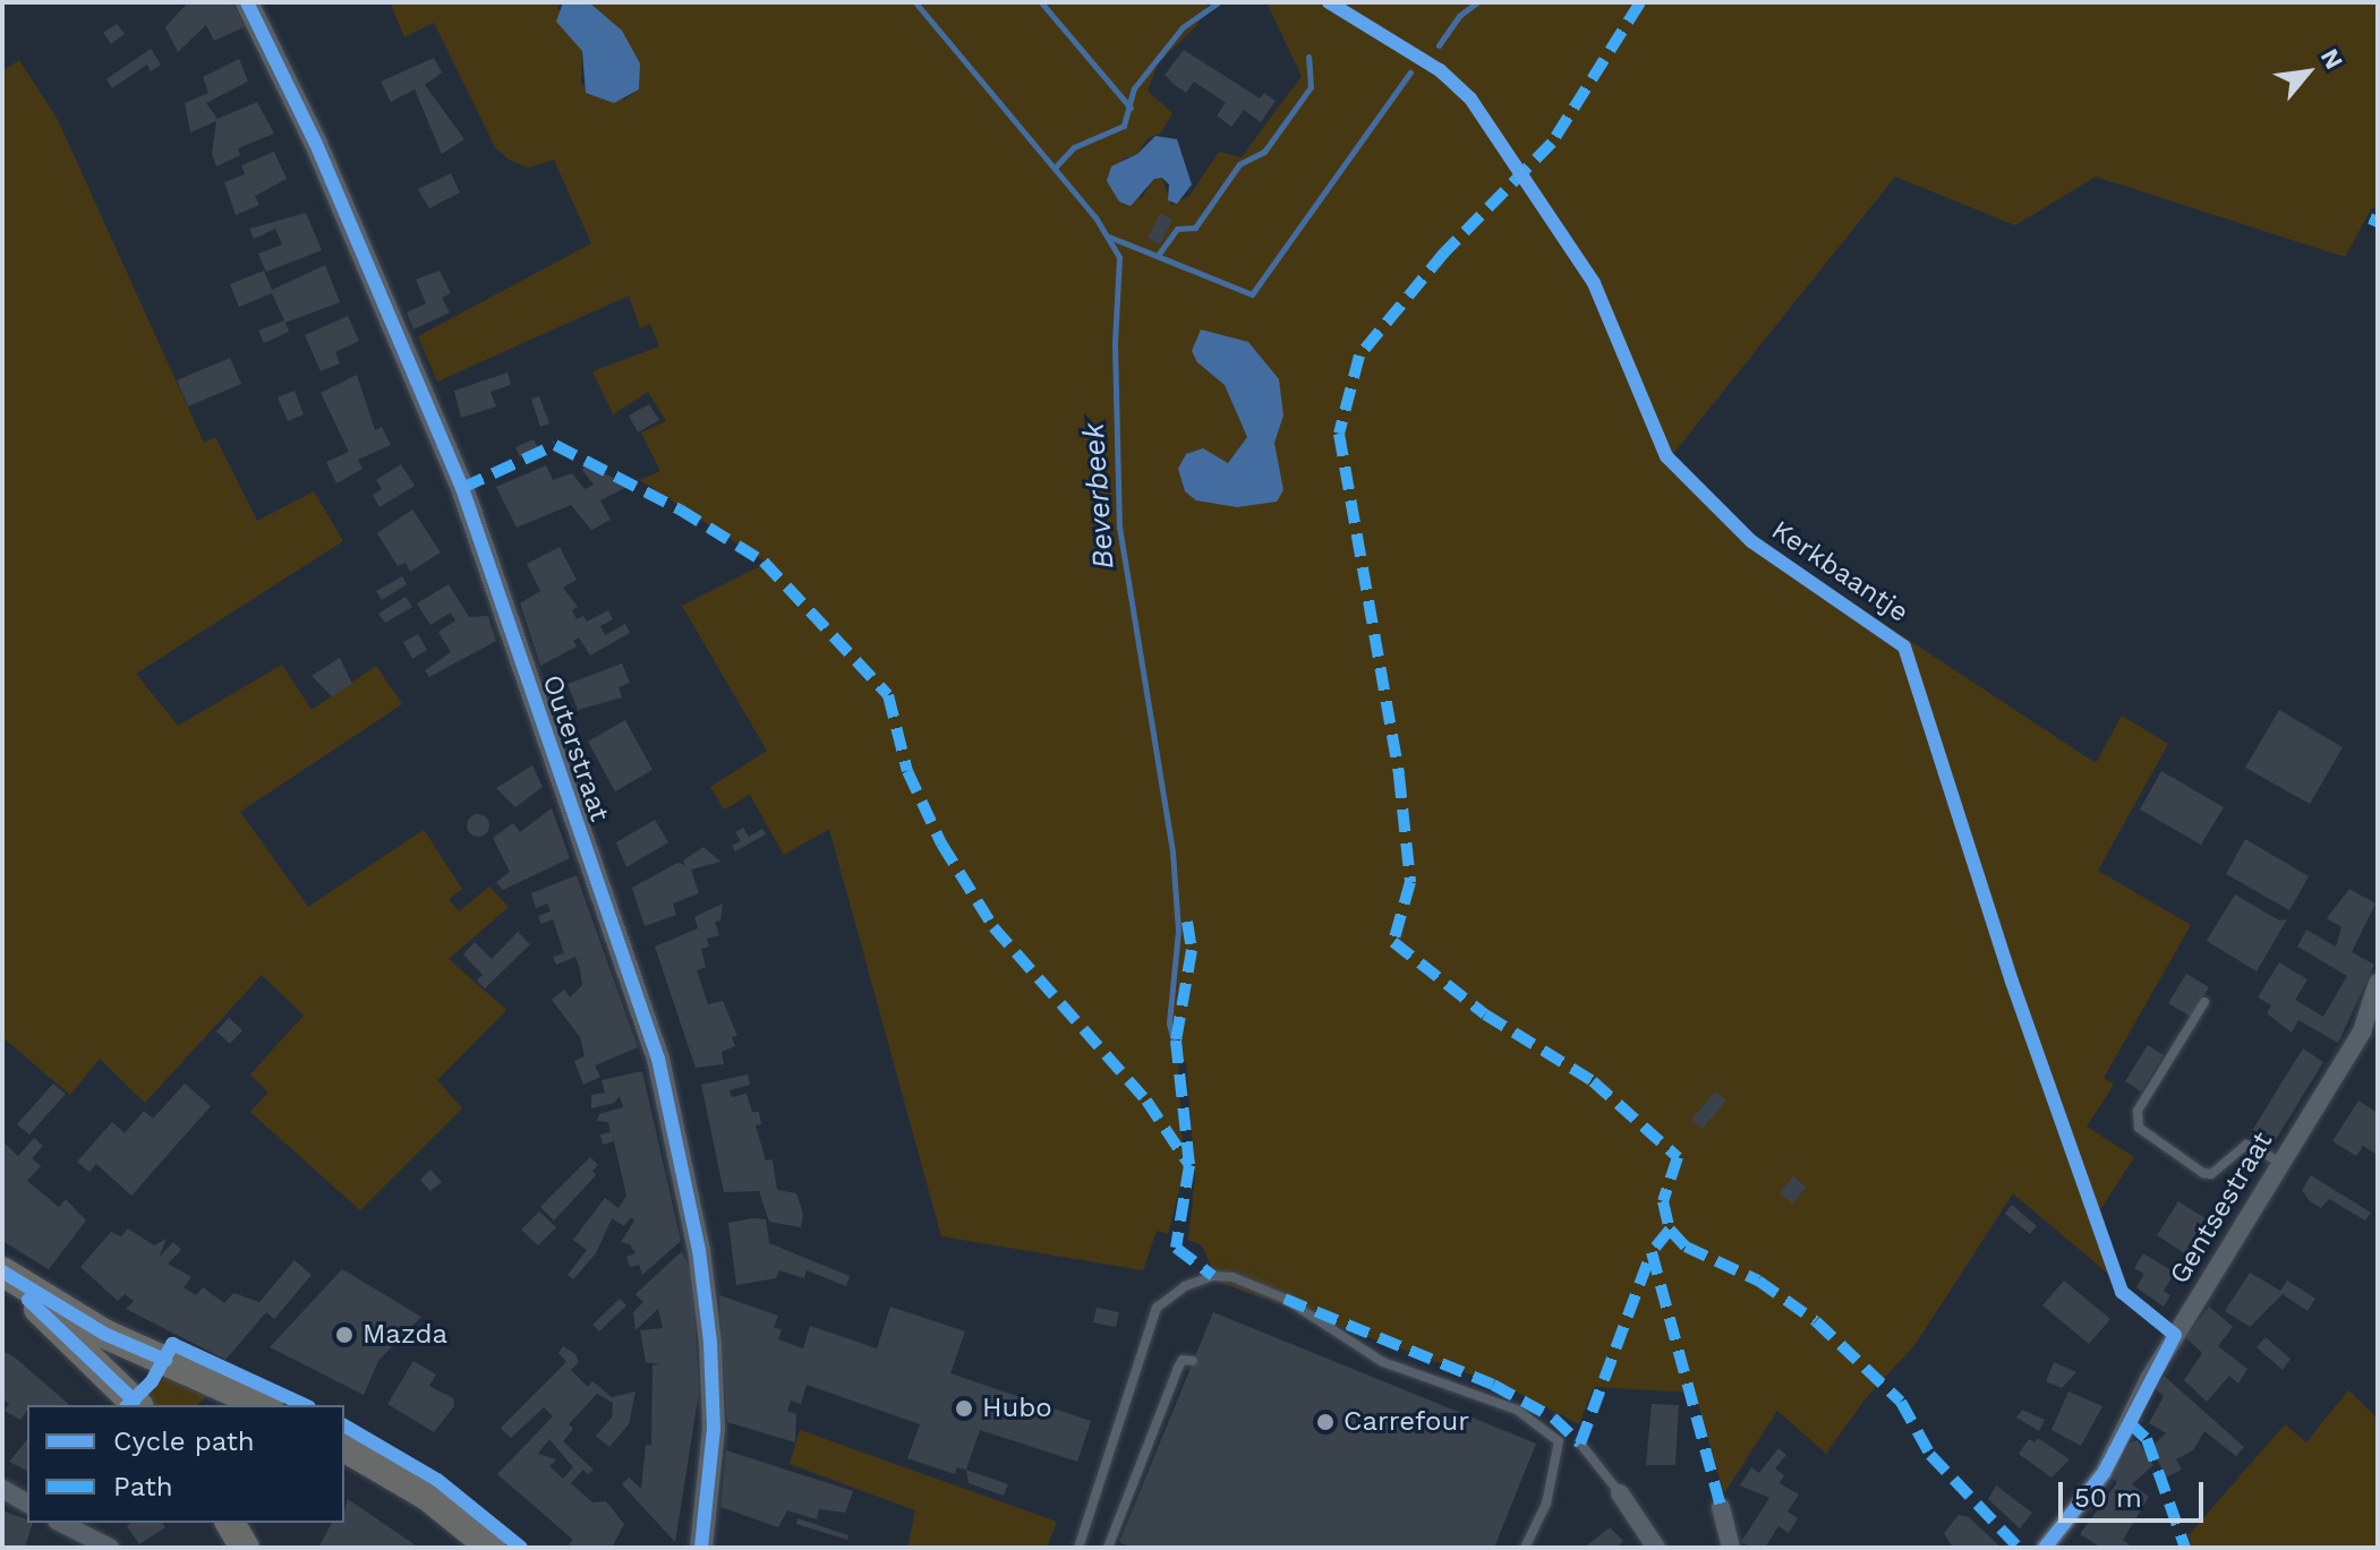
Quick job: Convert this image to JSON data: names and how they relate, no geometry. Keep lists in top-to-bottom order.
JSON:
{
  "streets": {
    "street": ["Outerstraat", "Gentsestraat"],
    "cycle path": ["Kerkbaantje"]
  },
  "water": ["Beverbeek"],
  "places": ["Mazda", "Hubo", "Carrefour"],
  "legend": ["Cycle path", "Path"],
  "scale_bar": "50 m",
  "north": "top right"
}
